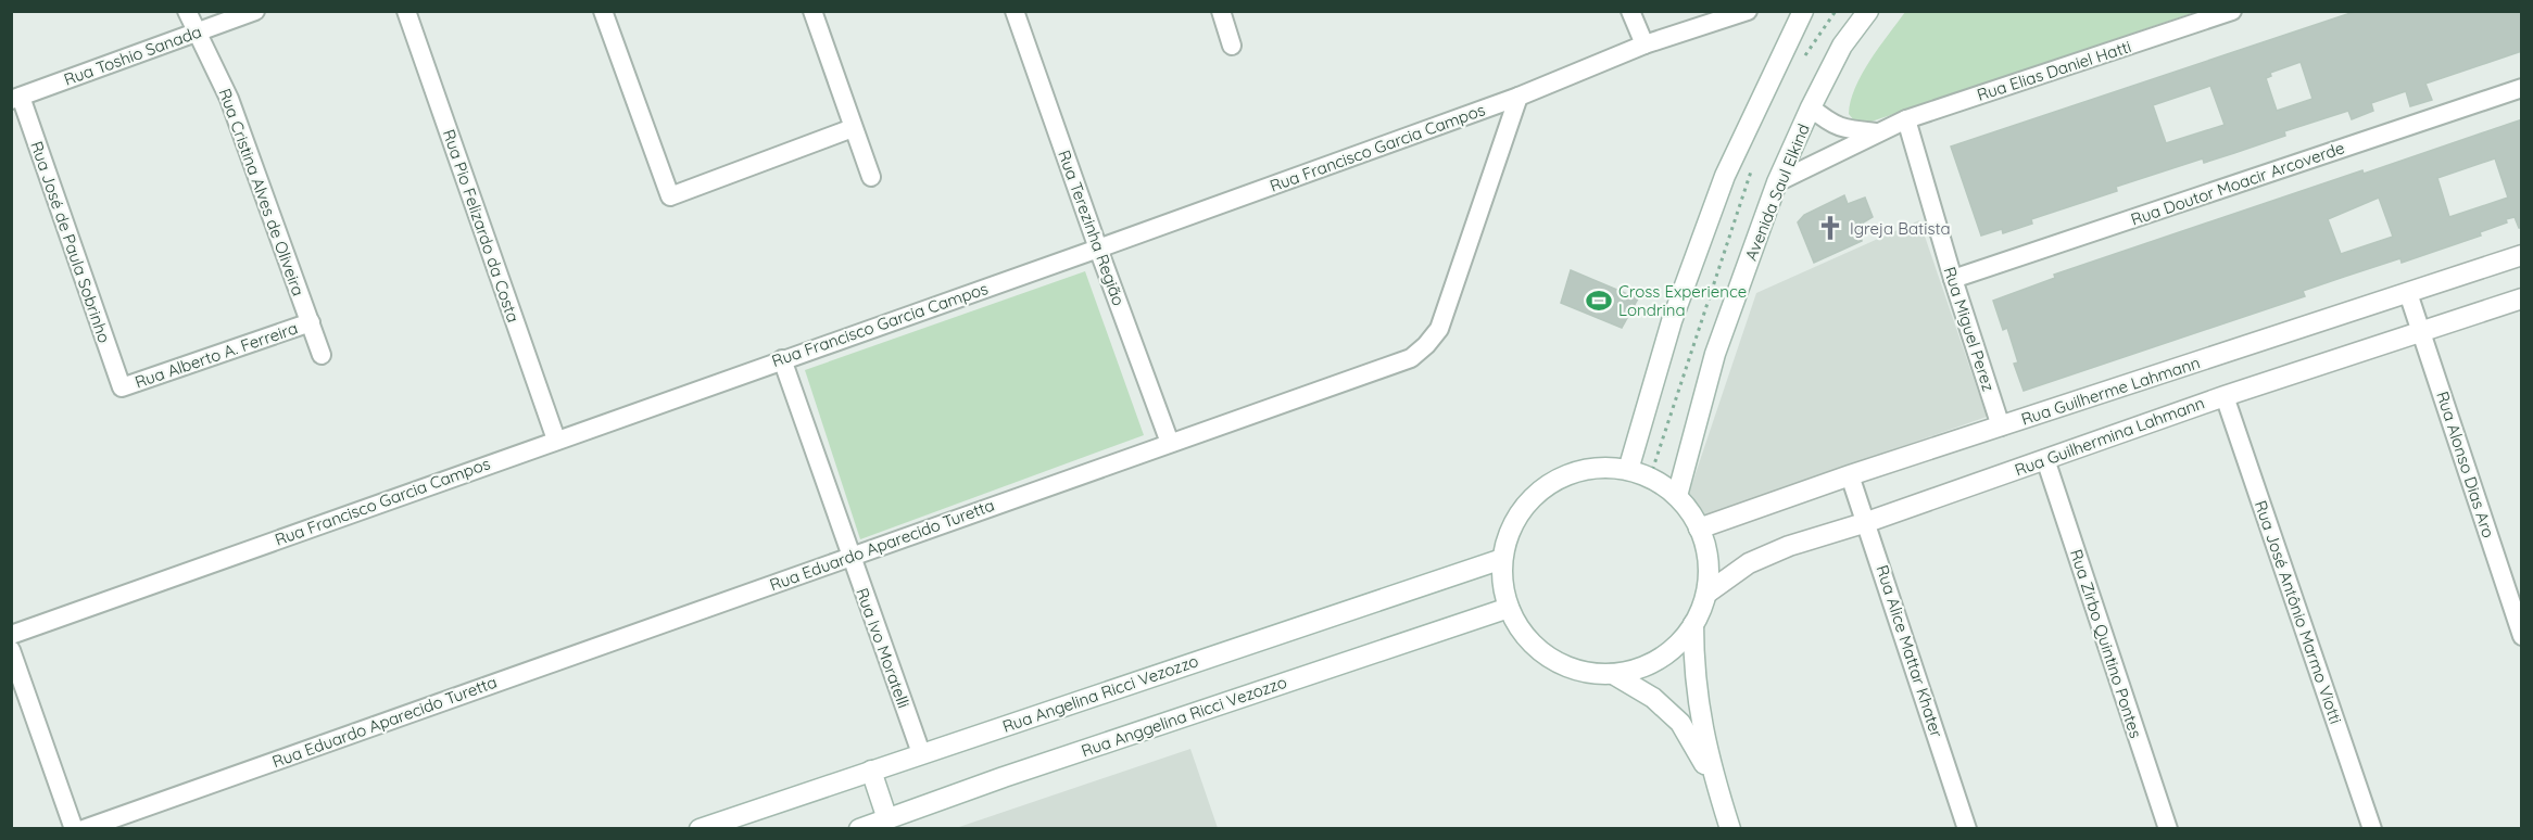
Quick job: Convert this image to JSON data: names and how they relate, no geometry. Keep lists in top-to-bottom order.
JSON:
{
  "streets": {
    "main road": [
      "Avenida Saul Elkind",
      "Rua Guilherme Lahmann",
      "Rua Guilhermina Lahmann",
      "Rua Angelina Ricci Vezozzo",
      "Rua Anggelina Ricci Vezozzo"
    ],
    "street": [
      "Rua Toshio Sanada",
      "Rua Elias Daniel Hatti",
      "Rua Francisco Garcia Campos",
      "Rua Doutor Moacir Arcoverde",
      "Rua Cristina Alves de Oliveira",
      "Rua Pio Felizardo da Costa",
      "Rua Terezinha Região",
      "Rua José de Paula Sobrinho",
      "Rua Miguel Perez",
      "Rua Alberto A. Ferreira",
      "Rua Alonso Dias Aro",
      "Rua Eduardo Aparecido Turetta",
      "Rua José Antônio Marmo Viotti",
      "Rua Zirbo Quintino Pontes",
      "Rua Ivo Moratelli",
      "Rua Alice Mattar Khater"
    ]
  },
  "crossings": [
    ["Rua Toshio Sanada", "Rua Cristina Alves de Oliveira"],
    ["Rua Toshio Sanada", "Rua José de Paula Sobrinho"],
    ["Rua Elias Daniel Hatti", "Avenida Saul Elkind"],
    ["Rua Elias Daniel Hatti", "Rua Miguel Perez"],
    ["Rua Francisco Garcia Campos", "Rua Pio Felizardo da Costa"],
    ["Rua Francisco Garcia Campos", "Rua Terezinha Região"],
    ["Rua Francisco Garcia Campos", "Rua Eduardo Aparecido Turetta"],
    ["Rua Francisco Garcia Campos", "Rua Ivo Moratelli"],
    ["Rua Doutor Moacir Arcoverde", "Rua Miguel Perez"],
    ["Rua Cristina Alves de Oliveira", "Rua Alberto A. Ferreira"],
    ["Avenida Saul Elkind", "Rua Guilherme Lahmann"],
    ["Avenida Saul Elkind", "Rua Guilhermina Lahmann"],
    ["Avenida Saul Elkind", "Rua Angelina Ricci Vezozzo"],
    ["Avenida Saul Elkind", "Rua Anggelina Ricci Vezozzo"],
    ["Rua Terezinha Região", "Rua Eduardo Aparecido Turetta"],
    ["Rua José de Paula Sobrinho", "Rua Alberto A. Ferreira"],
    ["Rua Miguel Perez", "Rua Guilherme Lahmann"],
    ["Rua Guilherme Lahmann", "Rua Guilhermina Lahmann"],
    ["Rua Guilherme Lahmann", "Rua Alonso Dias Aro"],
    ["Rua Guilherme Lahmann", "Rua Alice Mattar Khater"],
    ["Rua Guilherme Lahmann", "Rua Angelina Ricci Vezozzo"],
    ["Rua Guilherme Lahmann", "Rua Anggelina Ricci Vezozzo"],
    ["Rua Guilhermina Lahmann", "Rua Alonso Dias Aro"],
    ["Rua Guilhermina Lahmann", "Rua José Antônio Marmo Viotti"],
    ["Rua Guilhermina Lahmann", "Rua Zirbo Quintino Pontes"],
    ["Rua Guilhermina Lahmann", "Rua Alice Mattar Khater"],
    ["Rua Guilhermina Lahmann", "Rua Angelina Ricci Vezozzo"],
    ["Rua Guilhermina Lahmann", "Rua Anggelina Ricci Vezozzo"],
    ["Rua Eduardo Aparecido Turetta", "Rua Ivo Moratelli"],
    ["Rua Ivo Moratelli", "Rua Angelina Ricci Vezozzo"],
    ["Rua Angelina Ricci Vezozzo", "Rua Anggelina Ricci Vezozzo"]
  ],
  "places": {
    "church": ["Igreja Batista"],
    "sports": ["Cross Experience Londrina"]
  }
}
